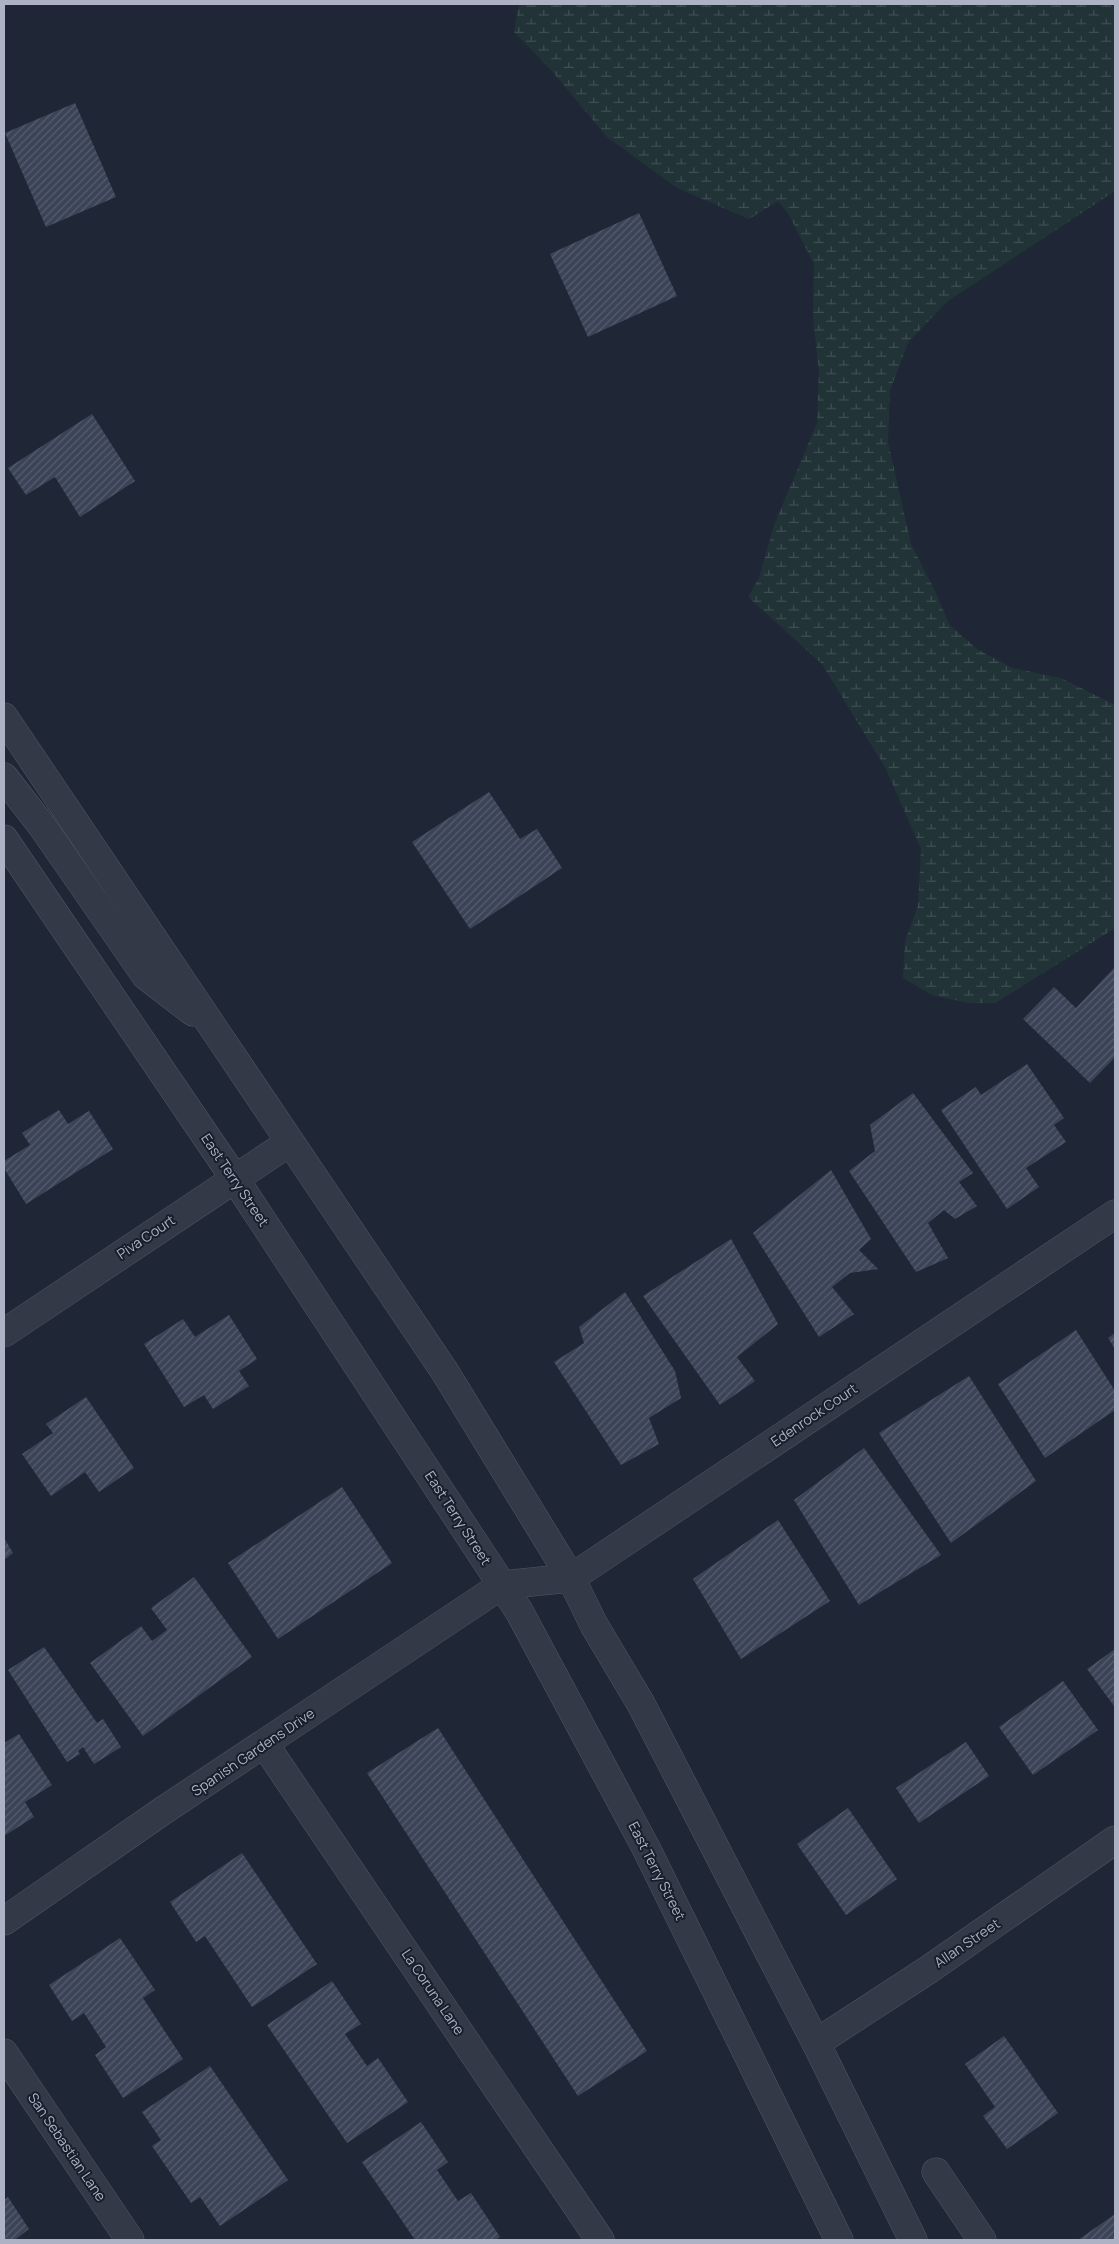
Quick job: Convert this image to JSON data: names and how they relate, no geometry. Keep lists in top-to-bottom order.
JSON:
{
  "streets": {
    "street": [
      "East Terry Street",
      "Piva Court",
      "Edenrock Court",
      "Spanish Gardens Drive",
      "Allan Street",
      "La Coruna Lane",
      "San Sebastian Lane"
    ]
  },
  "crossings": [
    ["East Terry Street", "Piva Court"],
    ["East Terry Street", "Edenrock Court"],
    ["East Terry Street", "Spanish Gardens Drive"],
    ["Edenrock Court", "Spanish Gardens Drive"],
    ["Spanish Gardens Drive", "La Coruna Lane"]
  ]
}
